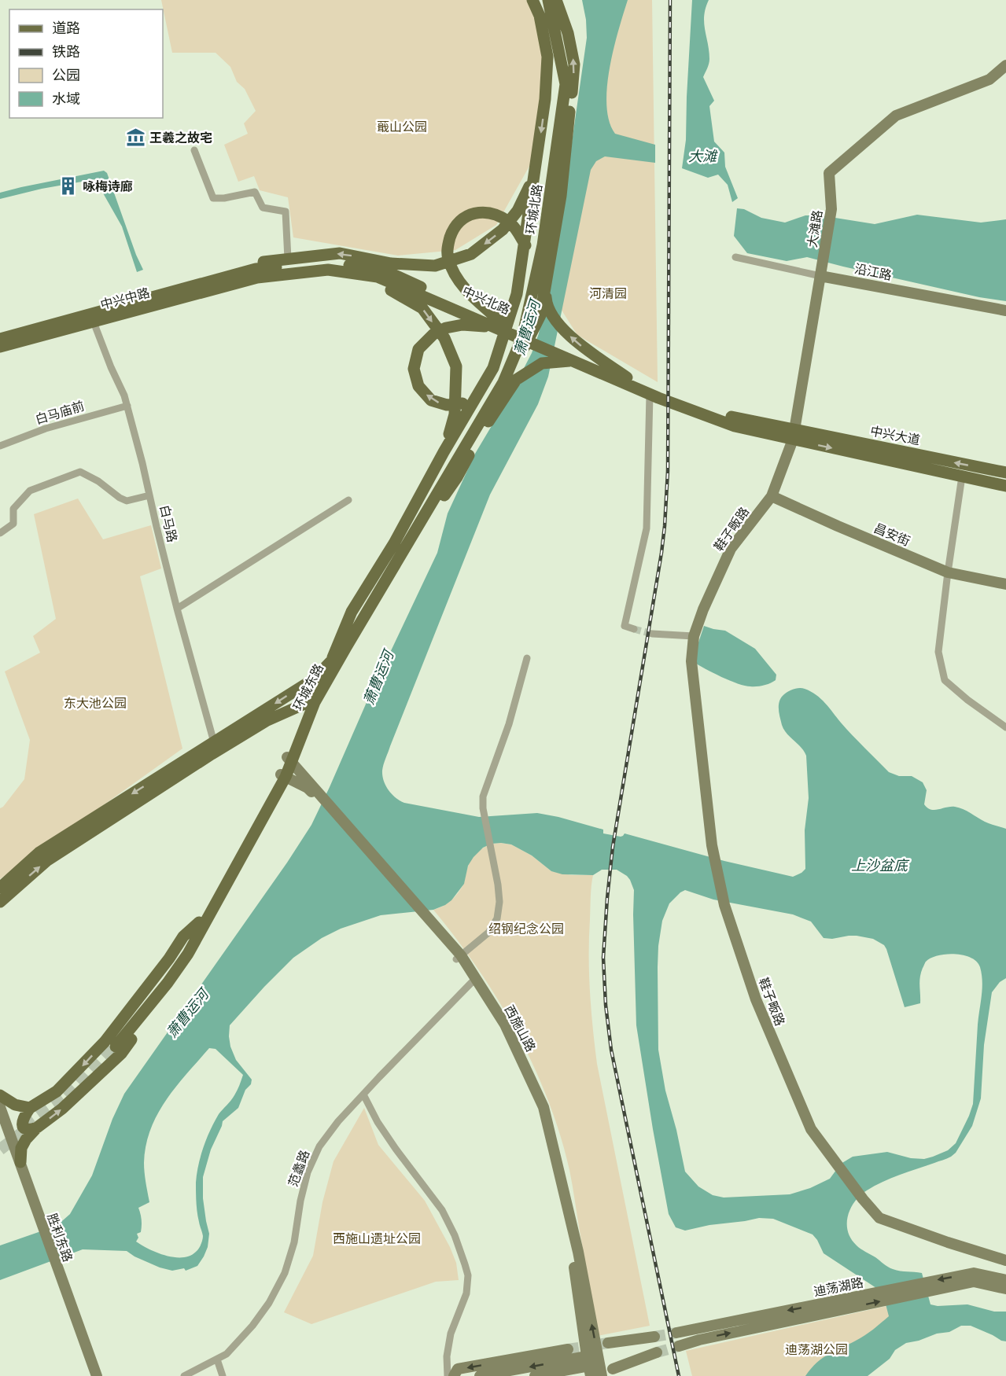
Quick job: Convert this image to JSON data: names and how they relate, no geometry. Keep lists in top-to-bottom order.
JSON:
{
  "streets": {
    "main road": [
      "环城北路",
      "大滩路",
      "沿江路",
      "中兴中路",
      "中兴北路",
      "中兴大道",
      "鞋子畈路",
      "昌安街",
      "环城东路",
      "西施山路",
      "胜利东路",
      "迪荡湖路"
    ],
    "street": ["白马庙前", "白马路", "范蠡路"]
  },
  "crossings": [
    ["环城北路", "环城东路"],
    ["大滩路", "沿江路"],
    ["大滩路", "中兴大道"],
    ["大滩路", "鞋子畈路"],
    ["中兴中路", "中兴北路"],
    ["中兴中路", "白马路"],
    ["中兴北路", "中兴大道"],
    ["白马庙前", "白马路"],
    ["中兴大道", "鞋子畈路"],
    ["鞋子畈路", "昌安街"],
    ["环城东路", "西施山路"],
    ["西施山路", "范蠡路"]
  ],
  "water": ["大滩", "萧曹运河", "上沙盆底"],
  "parks": [
    "蕺山公园",
    "河清园",
    "东大池公园",
    "绍钢纪念公园",
    "西施山遗址公园",
    "迪荡湖公园"
  ],
  "places": {
    "museum": ["王羲之故宅"],
    "building": ["咏梅诗廊"]
  },
  "legend": [
    "道路",
    "铁路",
    "公园",
    "水域"
  ]
}
